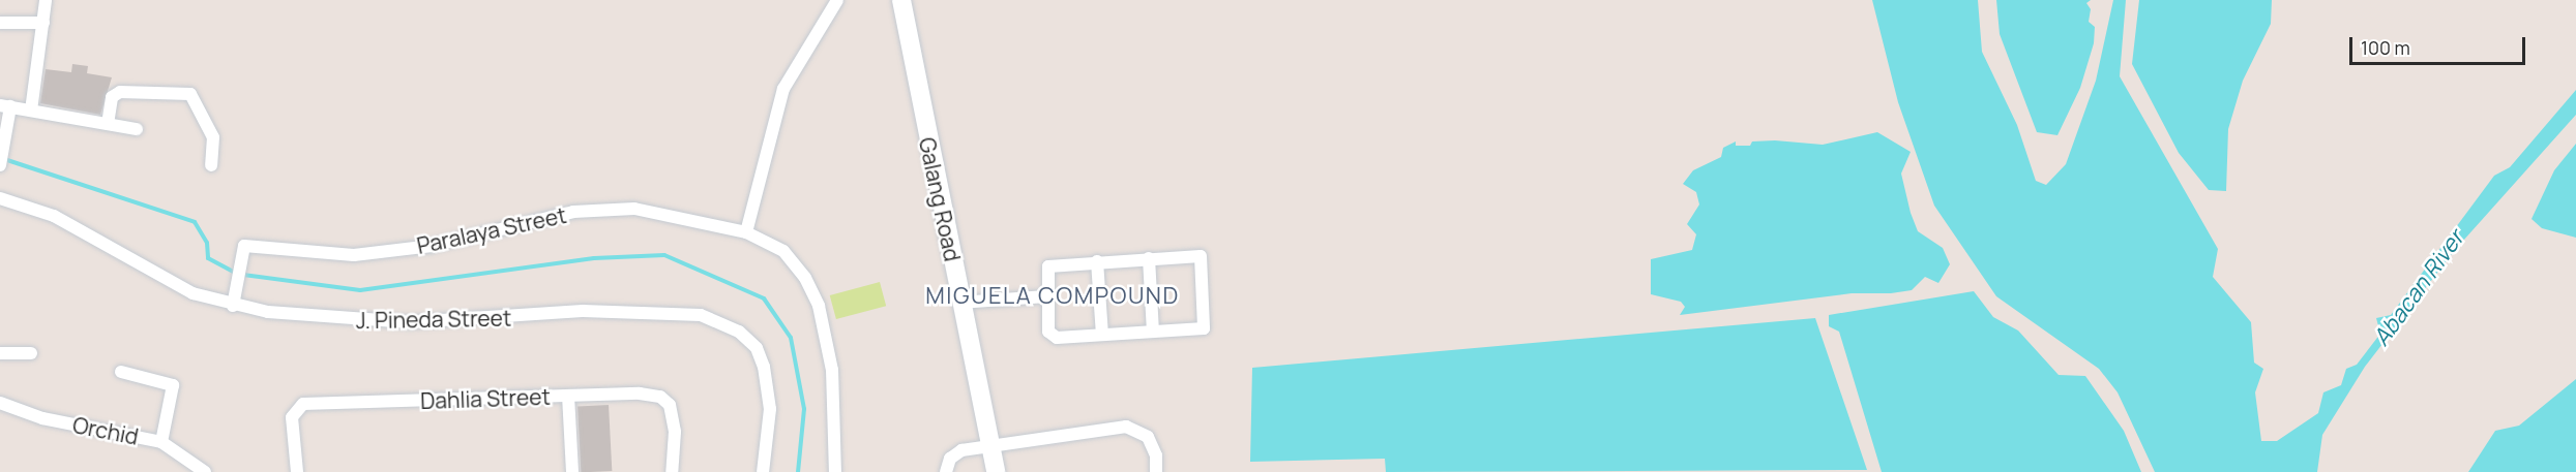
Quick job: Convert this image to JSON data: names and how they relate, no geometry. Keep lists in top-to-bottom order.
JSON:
{
  "streets": {
    "street": [
      "Galang Road",
      "Paralaya Street",
      "J. Pineda Street",
      "Dahlia Street",
      "Orchid"
    ]
  },
  "crossings": [
    ["Paralaya Street", "J. Pineda Street"]
  ],
  "districts": ["MIGUELA COMPOUND"],
  "water": ["Abacan River"],
  "scale_bar": "100 m"
}
